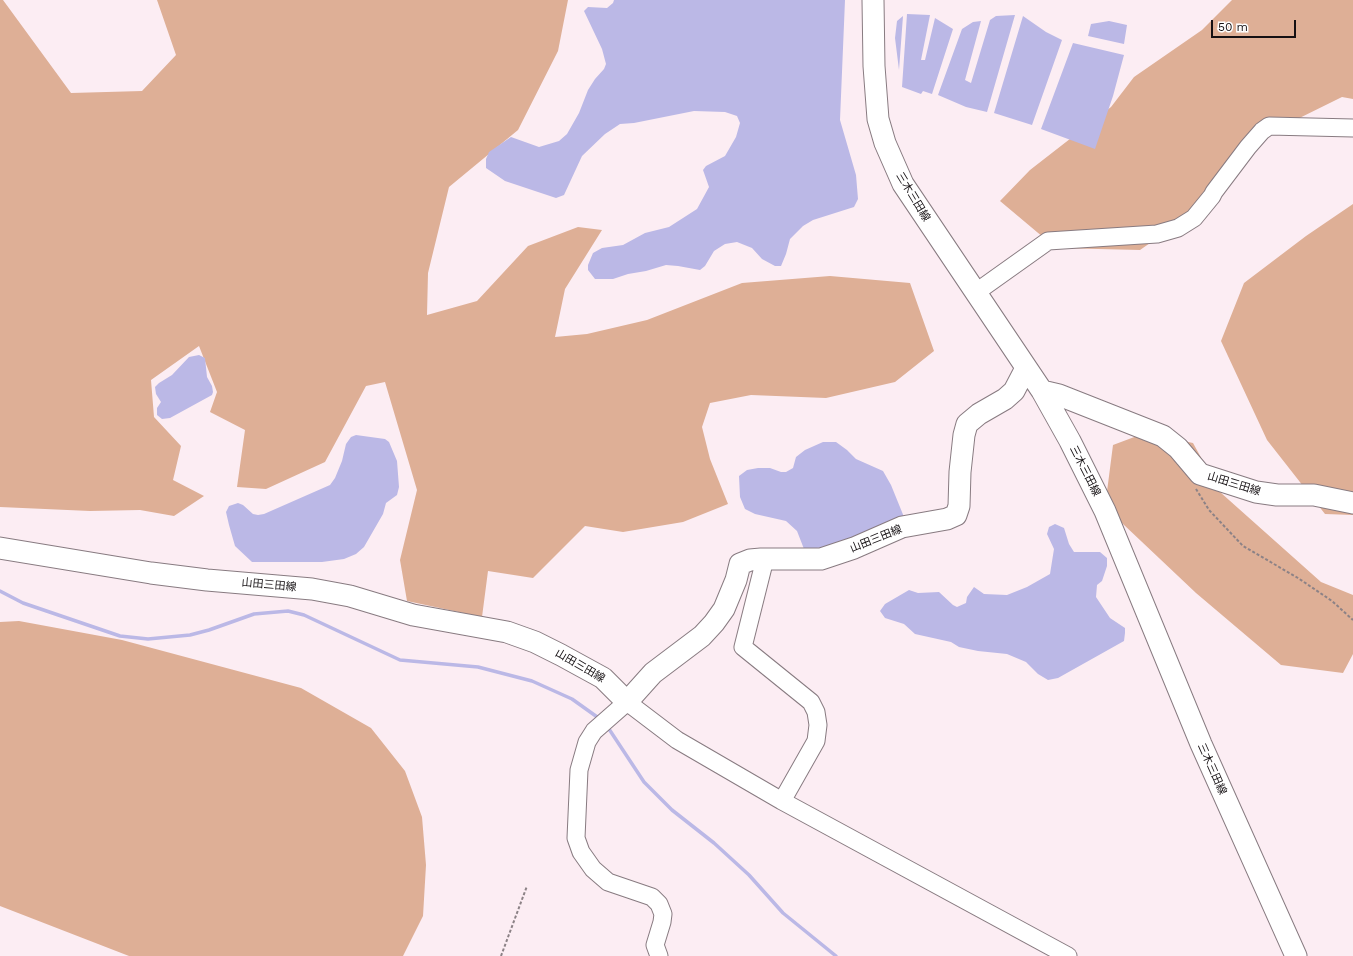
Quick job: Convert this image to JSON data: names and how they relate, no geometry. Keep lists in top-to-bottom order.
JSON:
{
  "streets": {
    "main road": ["三木三田線", "山田三田線"]
  },
  "crossings": [
    ["三木三田線", "山田三田線"]
  ],
  "scale_bar": "50 m"
}
